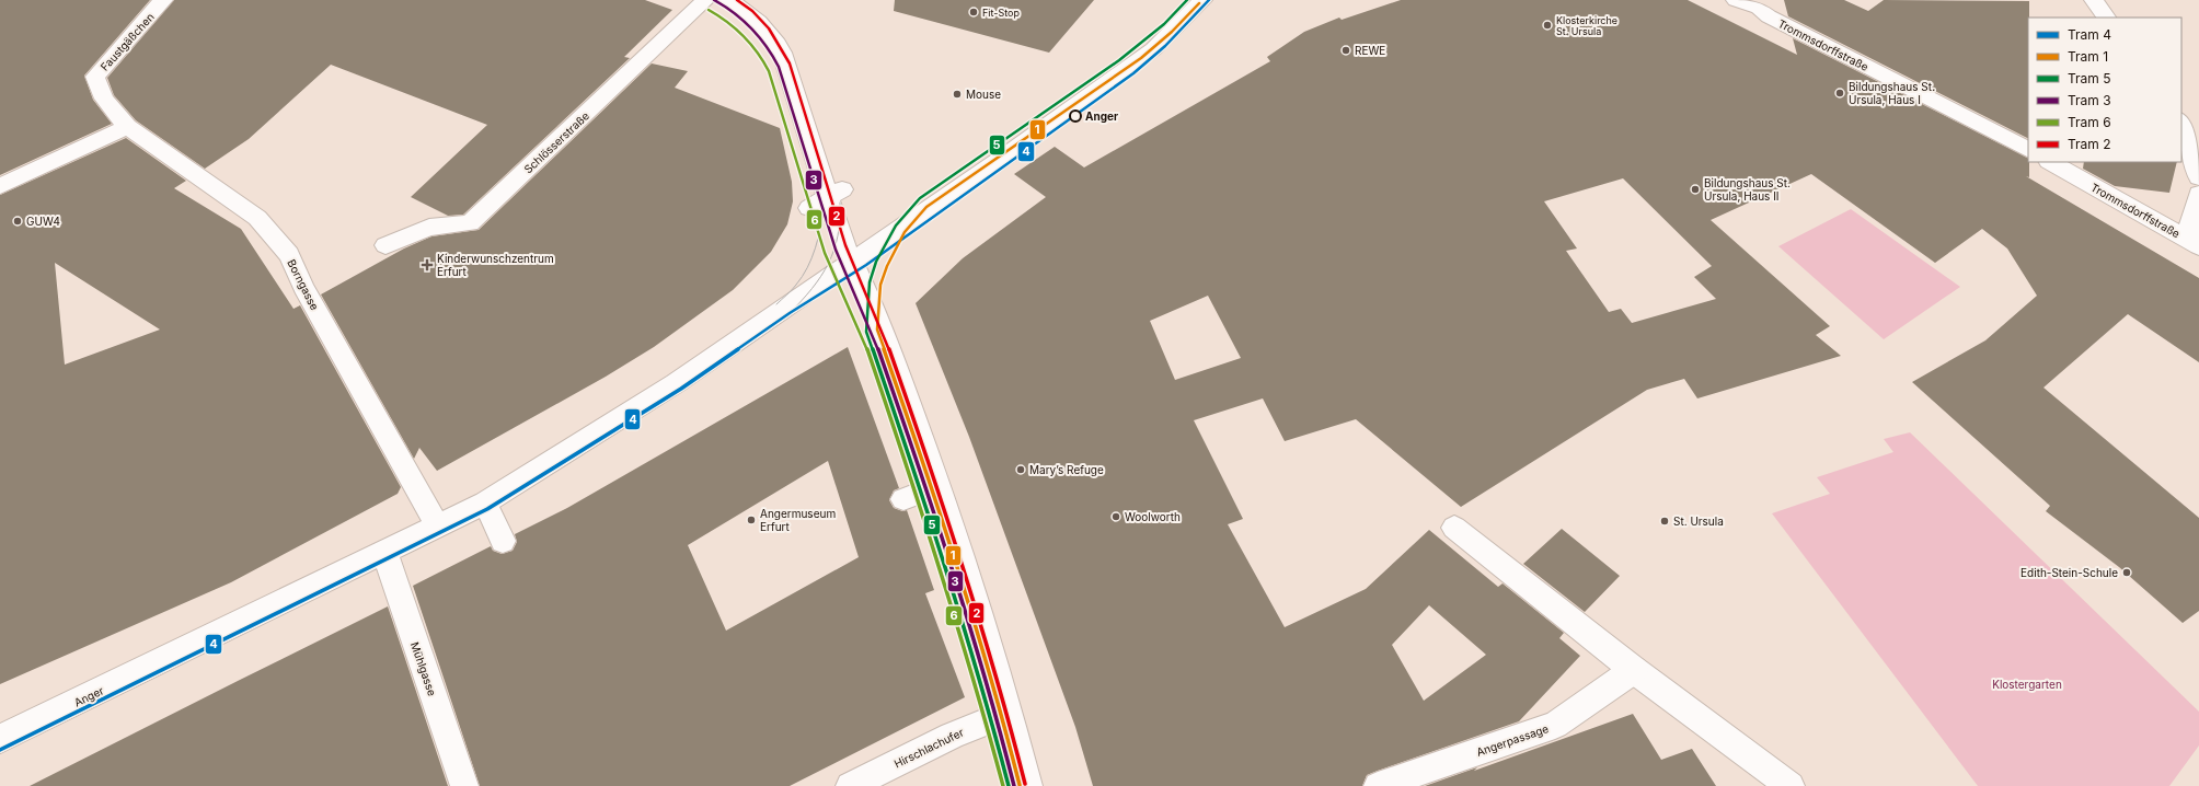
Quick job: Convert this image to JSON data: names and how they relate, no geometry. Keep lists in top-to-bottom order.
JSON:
{
  "streets": {
    "street": [
      "Faustgäßchen",
      "Trommsdorffstraße",
      "Schlösserstraße",
      "Borngasse",
      "Mühlgasse",
      "Anger",
      "Angerpassage",
      "Hirschlachufer"
    ]
  },
  "crossings": [
    ["Faustgäßchen", "Borngasse"],
    ["Borngasse", "Anger"],
    ["Mühlgasse", "Anger"]
  ],
  "parks": ["Klostergarten"],
  "places": {
    "other": [
      "Fit-Stop",
      "Klosterkirche St. Ursula",
      "REWE",
      "Bildungshaus St. Ursula, Haus I",
      "Mouse",
      "Anger",
      "Bildungshaus St. Ursula, Haus II",
      "GUW4",
      "Mary’s Refuge",
      "Woolworth",
      "Angermuseum Erfurt",
      "St. Ursula",
      "Edith-Stein-Schule"
    ],
    "health": ["Kinderwunschzentrum Erfurt"]
  },
  "lines": [
    "tram line 4",
    "tram line 5",
    "tram line 3",
    "tram line 2",
    "tram line 1",
    "tram line 6"
  ],
  "legend": [
    "Tram 4",
    "Tram 1",
    "Tram 5",
    "Tram 3",
    "Tram 6",
    "Tram 2"
  ]
}
